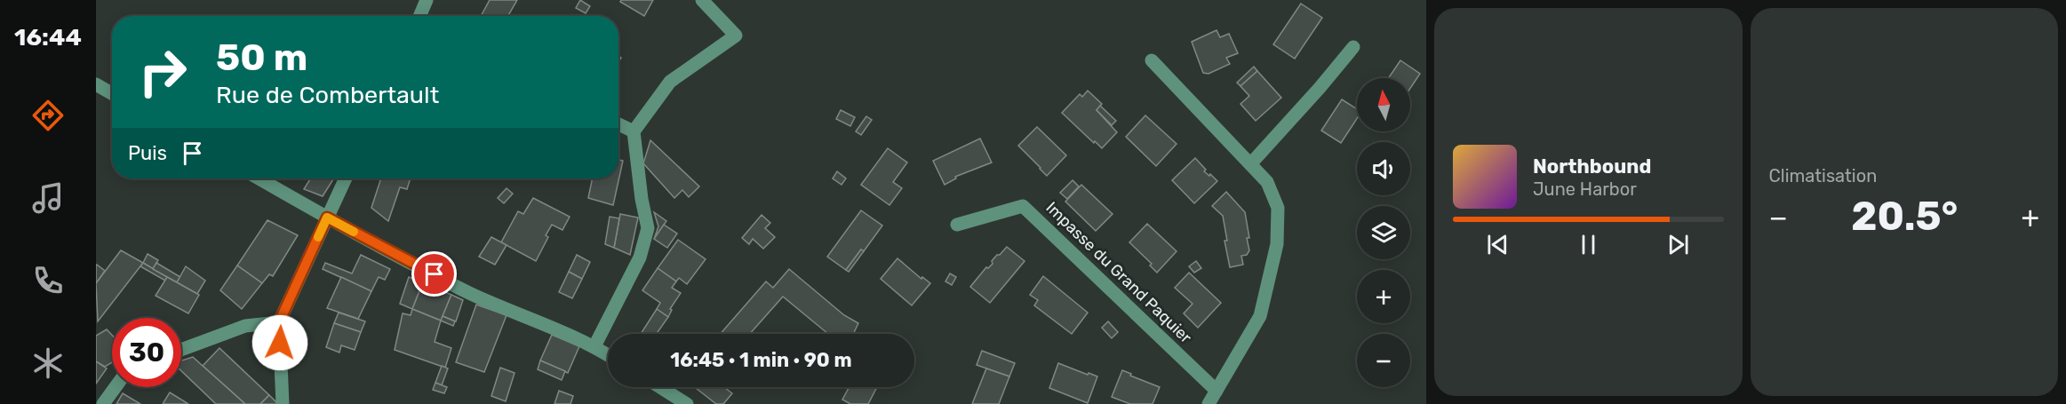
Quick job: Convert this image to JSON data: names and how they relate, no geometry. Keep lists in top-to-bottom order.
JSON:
{
  "streets": {
    "street": ["Impasse du Grand Paquier"]
  },
  "north": "top",
  "page": {
    "tabs": "16:44",
    "tile": "Climatisation",
    "turn": ["50 m", "Rue de Combertault"],
    "map_buttons": ["+", "−"],
    "then": "Puis",
    "song": ["Northbound", "June Harbor"],
    "heat": ["−", "20.5°", "+"],
    "limit": "30",
    "trip": "16:45 · 1 min · 90 m"
  }
}
